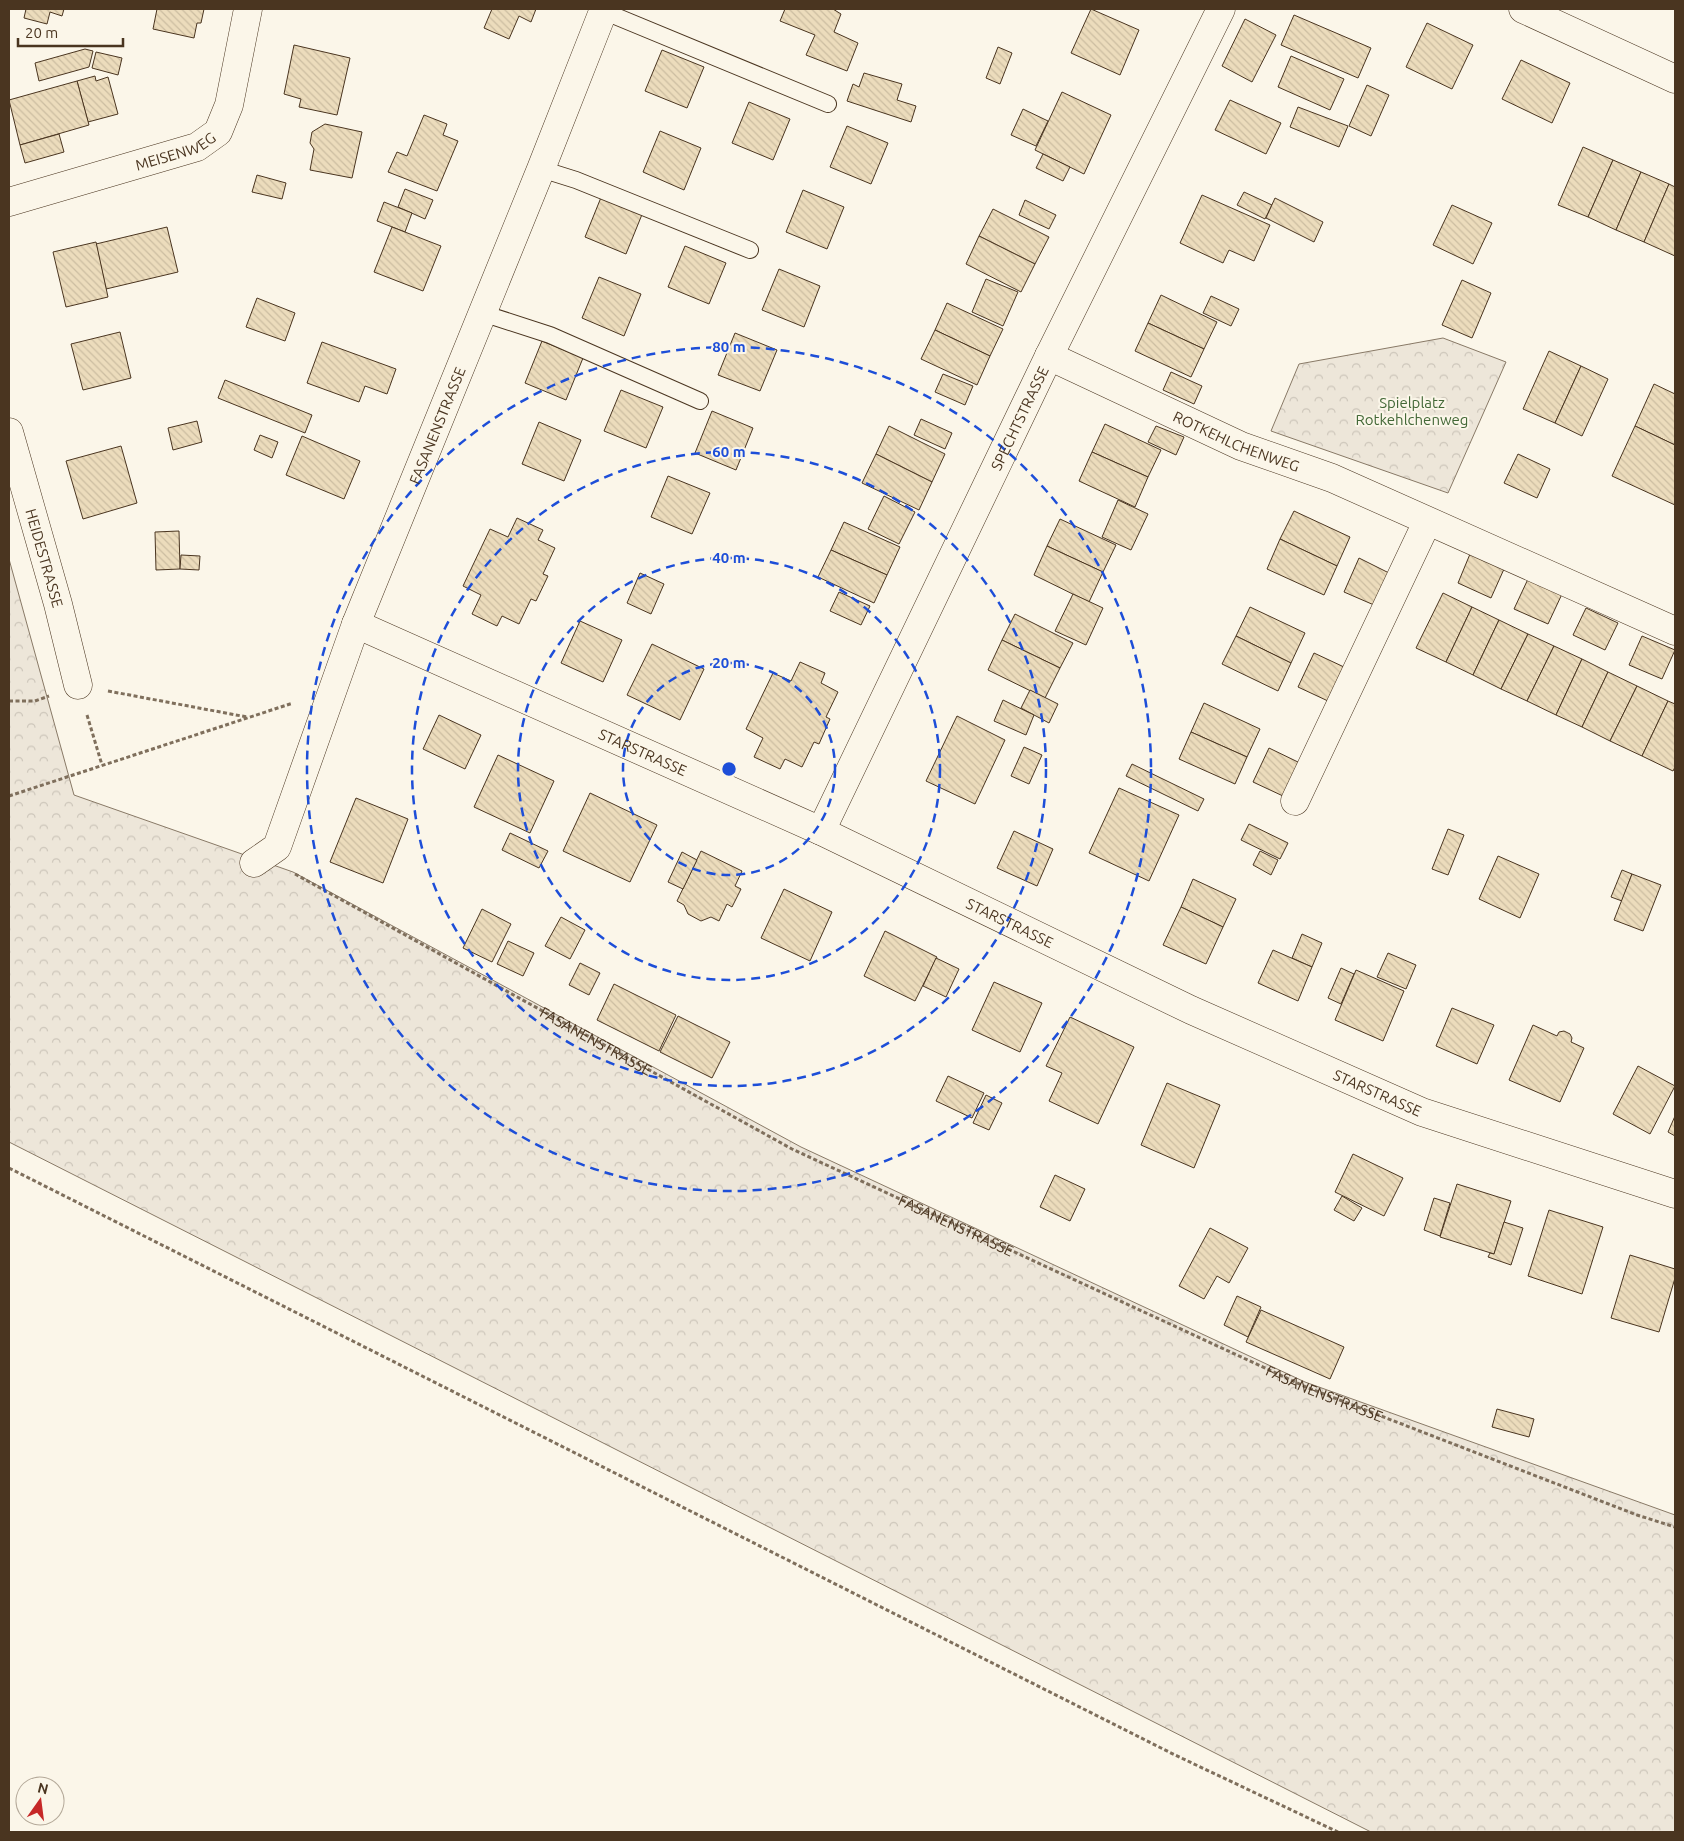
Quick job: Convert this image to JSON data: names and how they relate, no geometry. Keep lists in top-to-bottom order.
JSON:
{
  "streets": {
    "street": [
      "MEISENWEG",
      "SPECHTSTRASSE",
      "FASANENSTRASSE",
      "ROTKEHLCHENWEG",
      "HEIDESTRASSE",
      "STARSTRASSE"
    ]
  },
  "crossings": [
    ["SPECHTSTRASSE", "ROTKEHLCHENWEG"],
    ["SPECHTSTRASSE", "STARSTRASSE"],
    ["FASANENSTRASSE", "STARSTRASSE"]
  ],
  "parks": ["Spielplatz Rotkehlchenweg"],
  "scale_bar": "20 m",
  "north": "top",
  "rings": [
    "80 m",
    "60 m",
    "40 m",
    "20 m"
  ]
}
